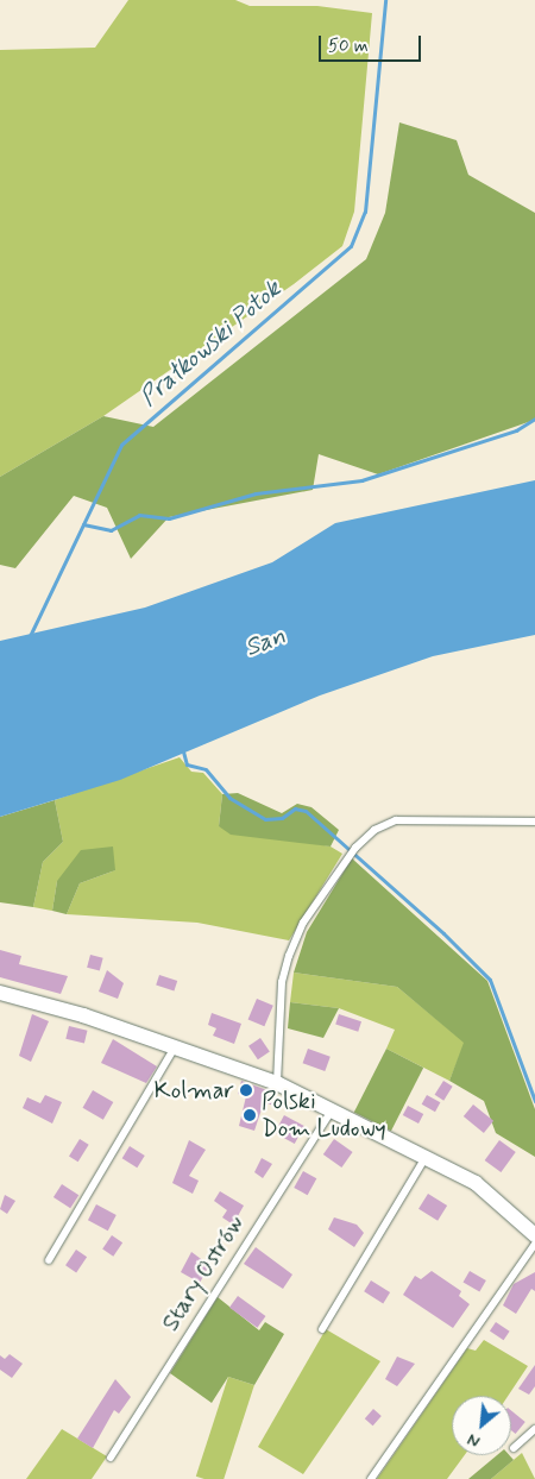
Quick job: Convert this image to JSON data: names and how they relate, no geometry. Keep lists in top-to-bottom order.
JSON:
{
  "streets": {
    "lane": ["Stary Ostrów"]
  },
  "water": ["Prałkowski Potok", "San"],
  "places": ["Kolmar", "Polski Dom Ludowy"],
  "scale_bar": "50 m",
  "north": "bottom left"
}
